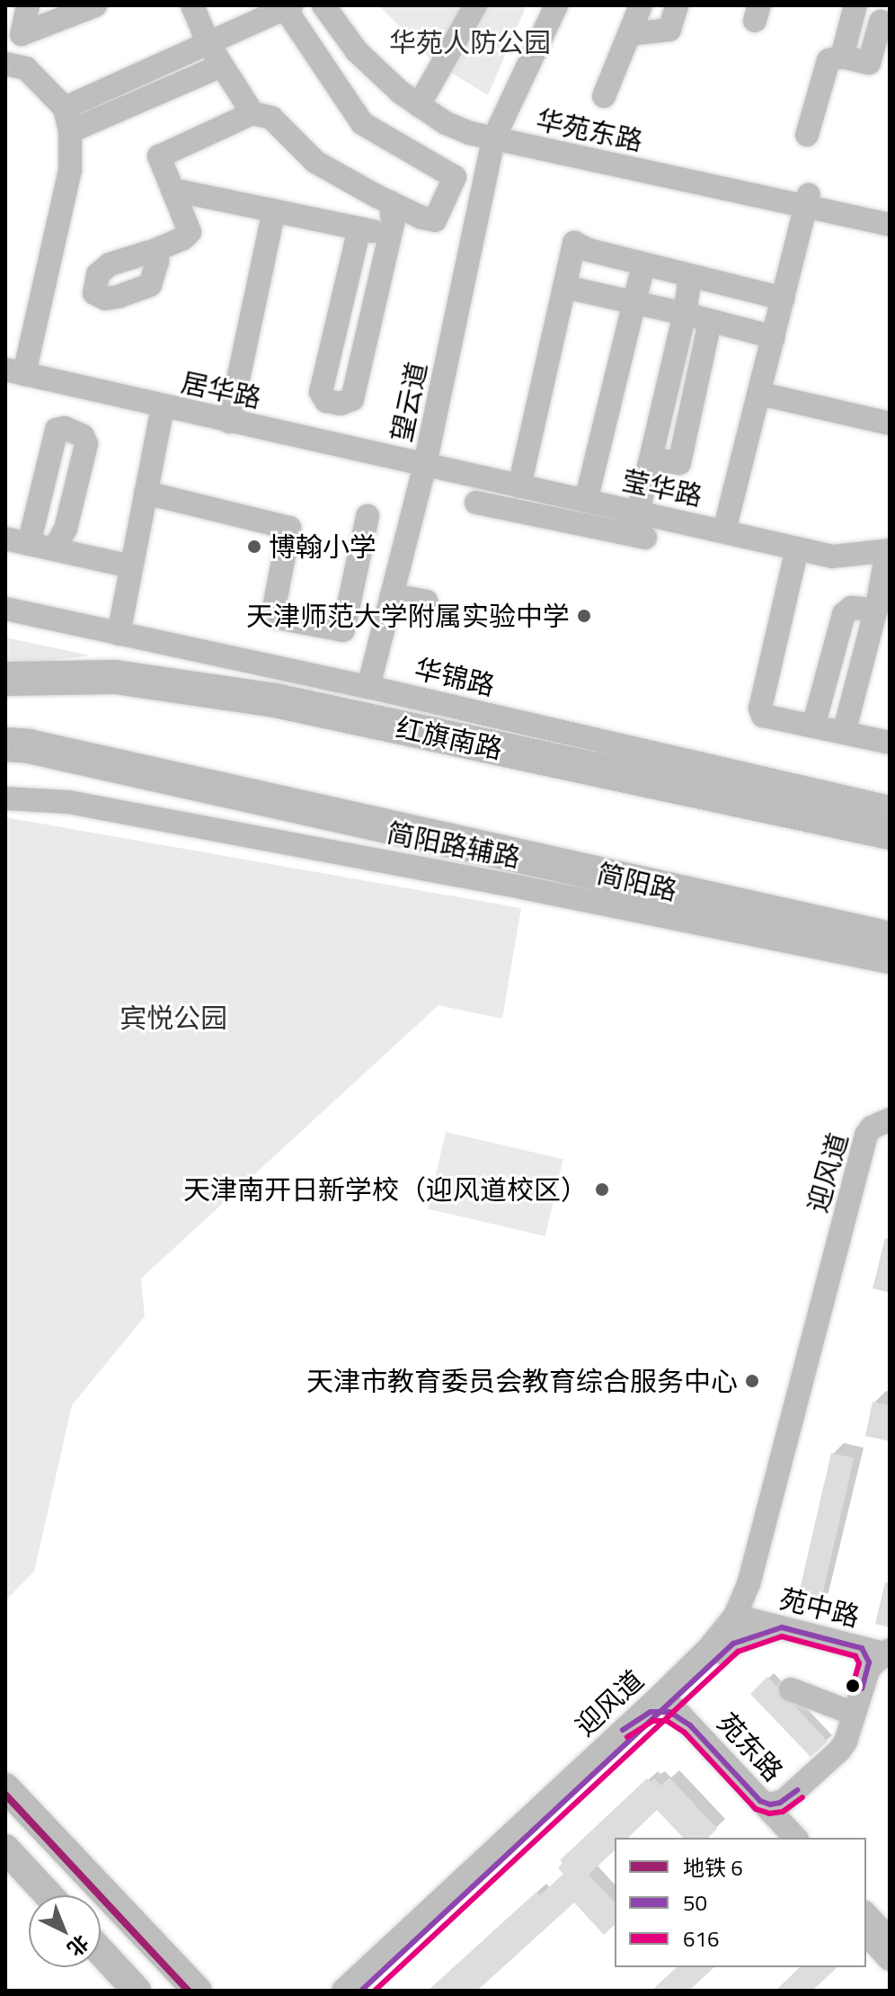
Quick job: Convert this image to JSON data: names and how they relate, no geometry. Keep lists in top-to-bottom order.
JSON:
{
  "streets": {
    "highway": ["红旗南路", "简阳路"],
    "street": [
      "华苑东路",
      "居华路",
      "望云道",
      "莹华路",
      "华锦路",
      "简阳路辅路",
      "迎风道",
      "苑中路",
      "苑东路"
    ]
  },
  "crossings": [
    ["华苑东路", "望云道"],
    ["居华路", "望云道"],
    ["居华路", "莹华路"],
    ["望云道", "莹华路"],
    ["望云道", "华锦路"],
    ["迎风道", "苑中路"],
    ["迎风道", "苑东路"]
  ],
  "parks": ["华苑人防公园", "宾悦公园"],
  "places": [
    "博翰小学",
    "天津师范大学附属实验中学",
    "天津南开日新学校（迎风道校区）",
    "天津市教育委员会教育综合服务中心"
  ],
  "lines": ["transit line 50", "transit line 616", "metro line 6"],
  "legend": ["地铁 6", "50", "616"],
  "north": "bottom right"
}
